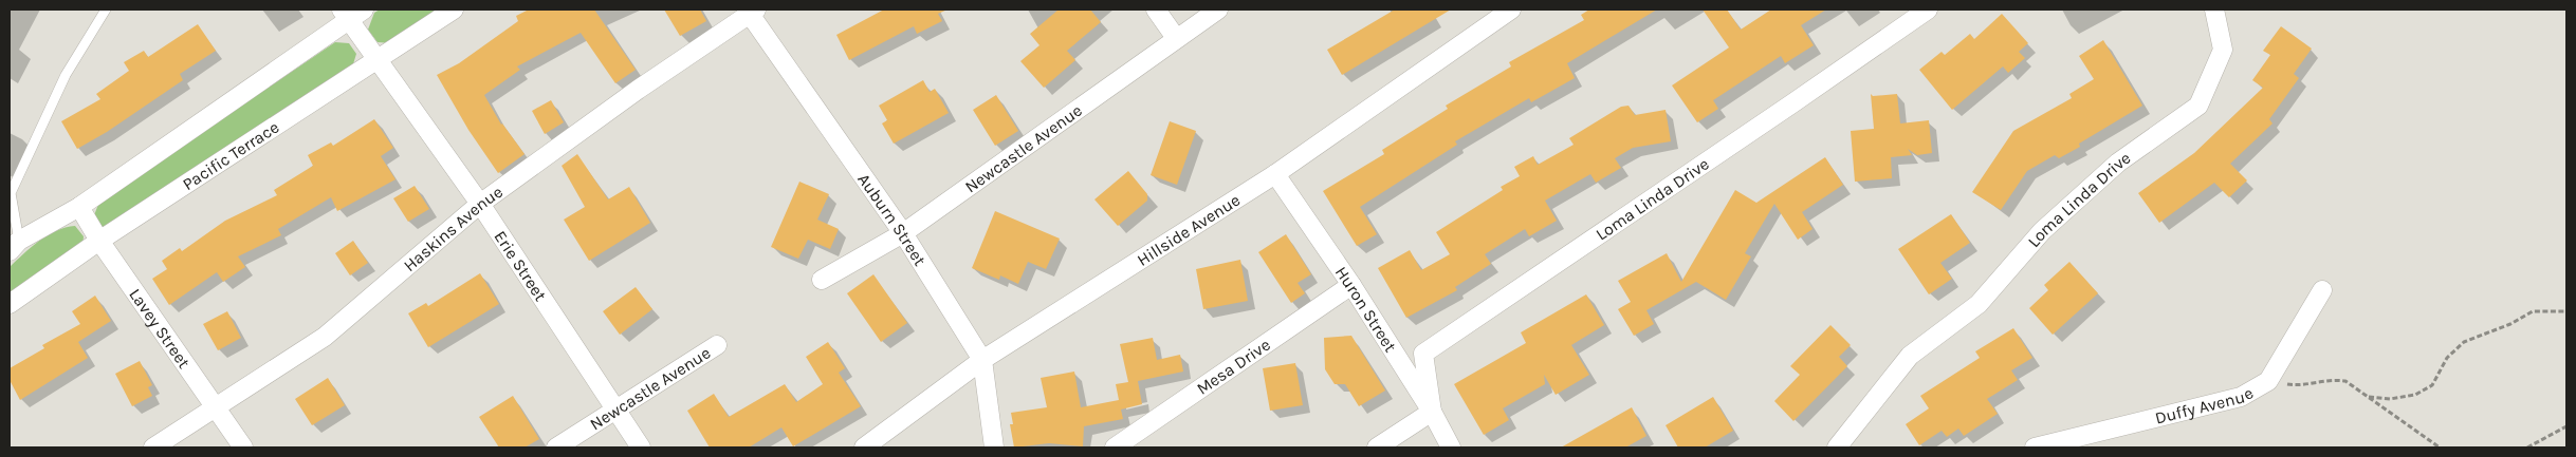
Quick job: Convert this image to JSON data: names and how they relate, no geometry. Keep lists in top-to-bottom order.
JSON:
{
  "streets": {
    "street": [
      "Newcastle Avenue",
      "Pacific Terrace",
      "Loma Linda Drive",
      "Auburn Street",
      "Haskins Avenue",
      "Hillside Avenue",
      "Erie Street",
      "Huron Street",
      "Lavey Street",
      "Mesa Drive",
      "Duffy Avenue"
    ]
  },
  "crossings": [
    ["Newcastle Avenue", "Auburn Street"],
    ["Newcastle Avenue", "Erie Street"],
    ["Pacific Terrace", "Erie Street"],
    ["Pacific Terrace", "Lavey Street"],
    ["Loma Linda Drive", "Huron Street"],
    ["Auburn Street", "Haskins Avenue"],
    ["Auburn Street", "Hillside Avenue"],
    ["Haskins Avenue", "Erie Street"],
    ["Haskins Avenue", "Lavey Street"],
    ["Hillside Avenue", "Huron Street"],
    ["Huron Street", "Mesa Drive"]
  ]
}
